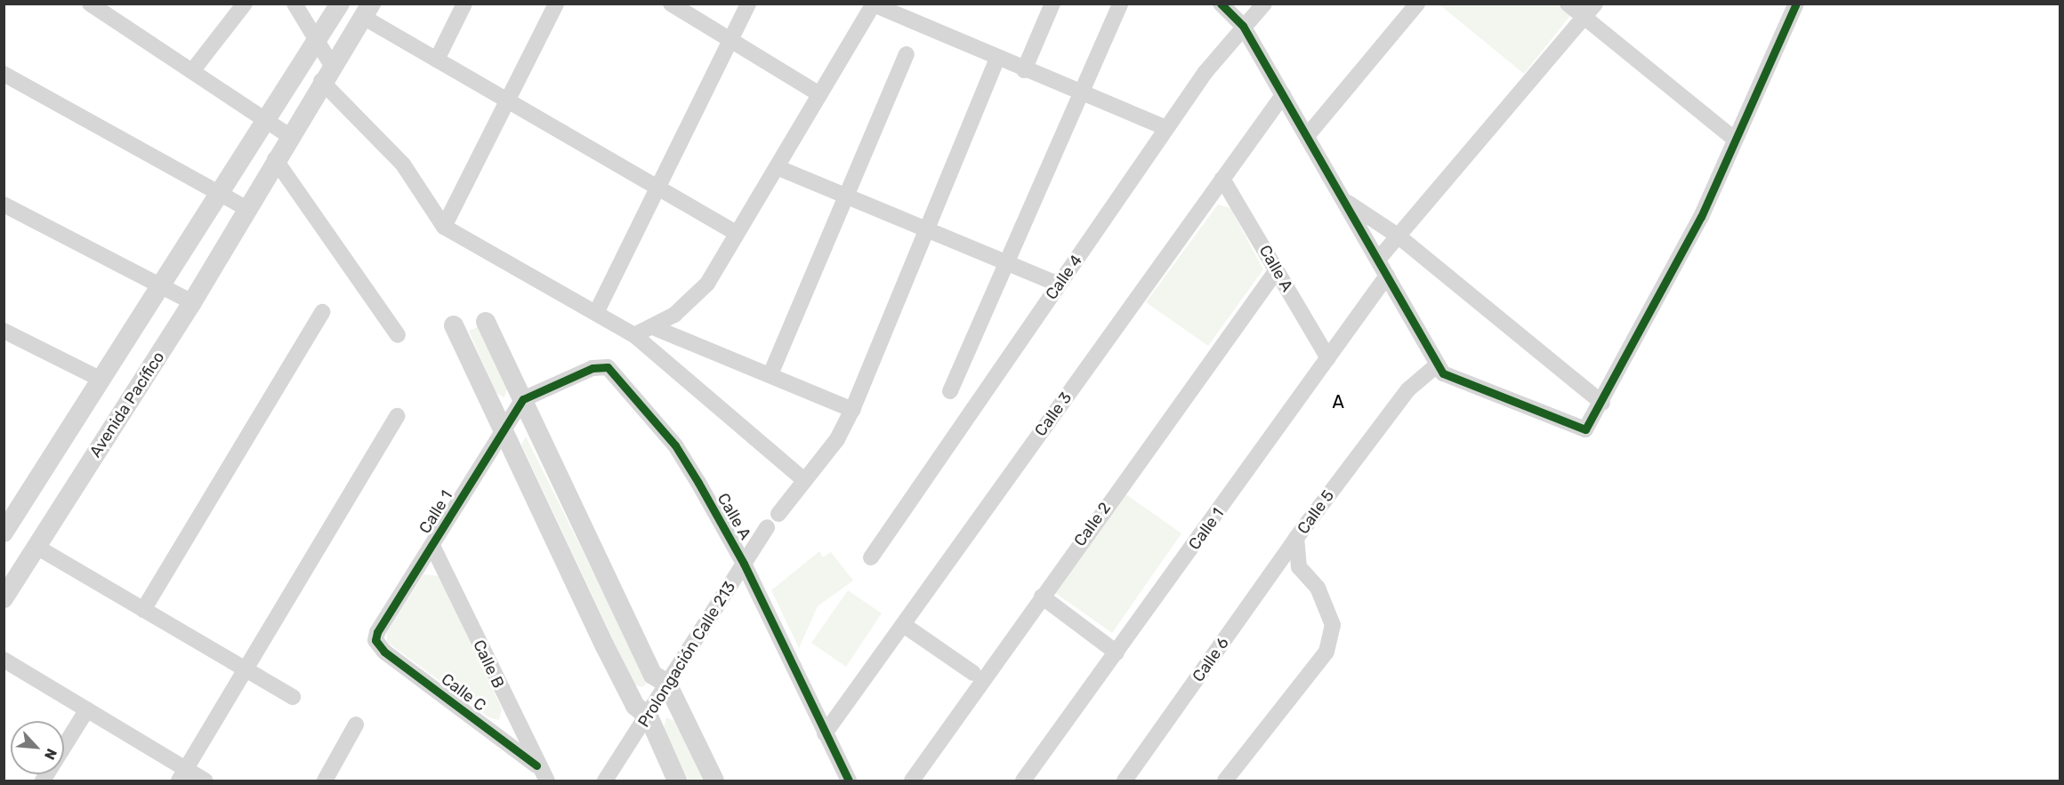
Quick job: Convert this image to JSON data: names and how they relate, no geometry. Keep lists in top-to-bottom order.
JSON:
{
  "streets": {
    "street": [
      "Calle A",
      "Calle 4",
      "Avenida Pacífico",
      "Calle 3",
      "Calle 1",
      "Calle 5",
      "Calle 2",
      "Prolongación Calle 213",
      "Calle 6",
      "Calle B",
      "Calle C"
    ]
  },
  "crossings": [
    ["Calle A", "Calle 3"],
    ["Calle A", "Calle 1"],
    ["Calle A", "Calle 2"],
    ["Calle A", "Prolongación Calle 213"],
    ["Calle 1", "Calle B"],
    ["Calle 1", "Calle C"],
    ["Calle 5", "Calle 6"],
    ["Calle B", "Calle C"]
  ],
  "districts": ["A"],
  "north": "bottom right"
}
